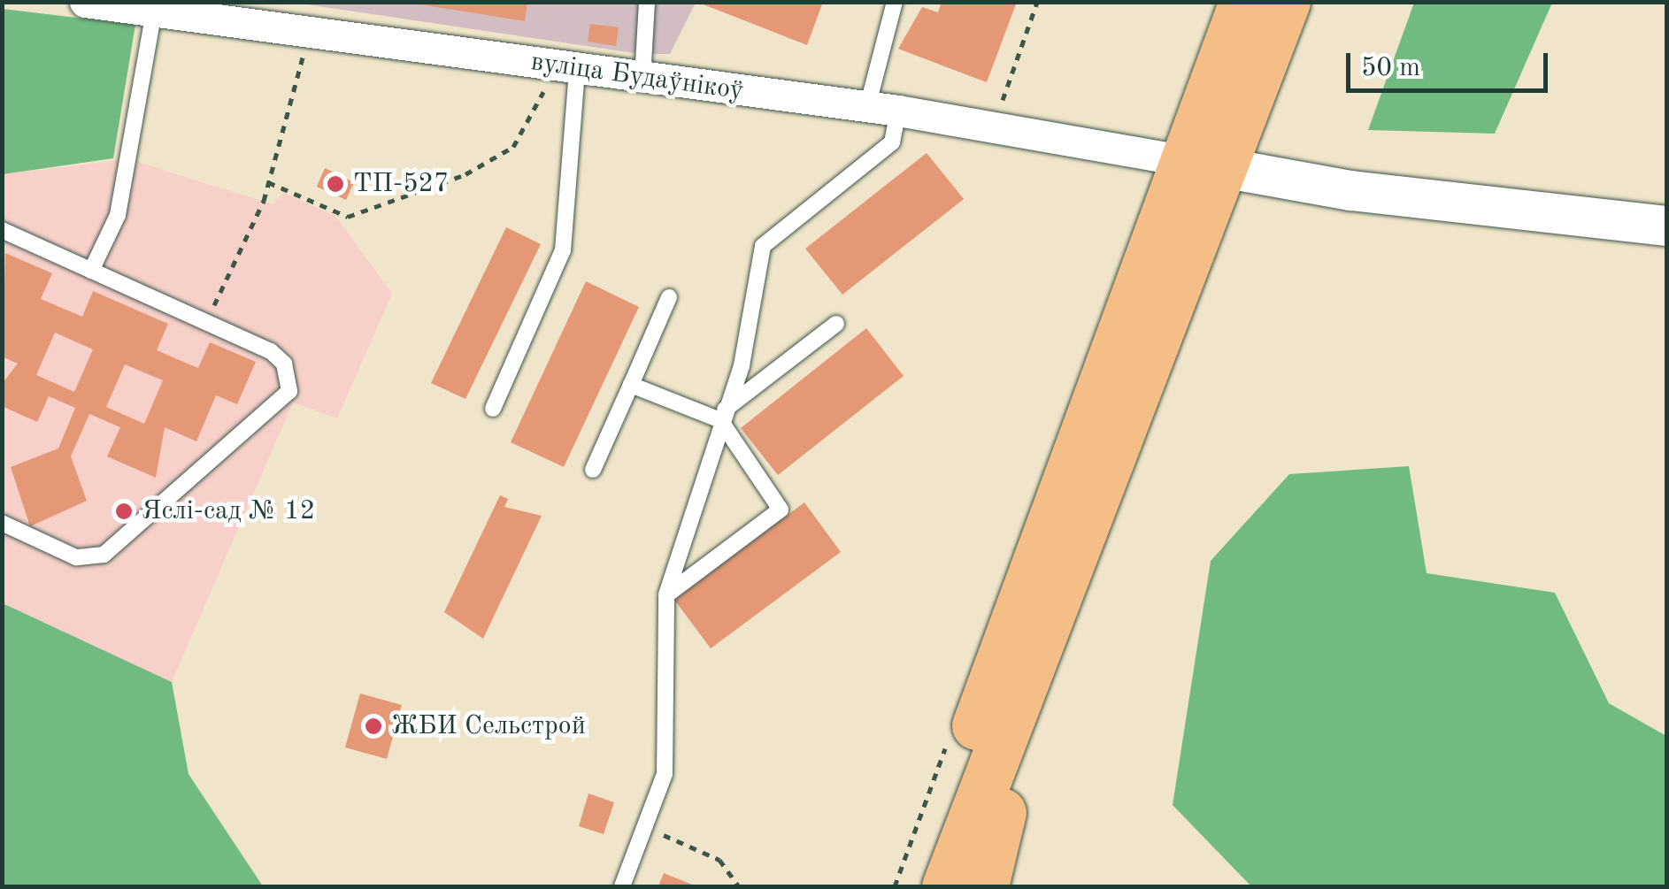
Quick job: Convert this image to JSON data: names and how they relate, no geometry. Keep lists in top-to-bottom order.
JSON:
{
  "streets": {
    "street": ["вуліца Будаўнікоў"]
  },
  "places": ["ТП-527", "Яслі-сад № 12", "ЖБИ Сельстрой"],
  "scale_bar": "50 m"
}
